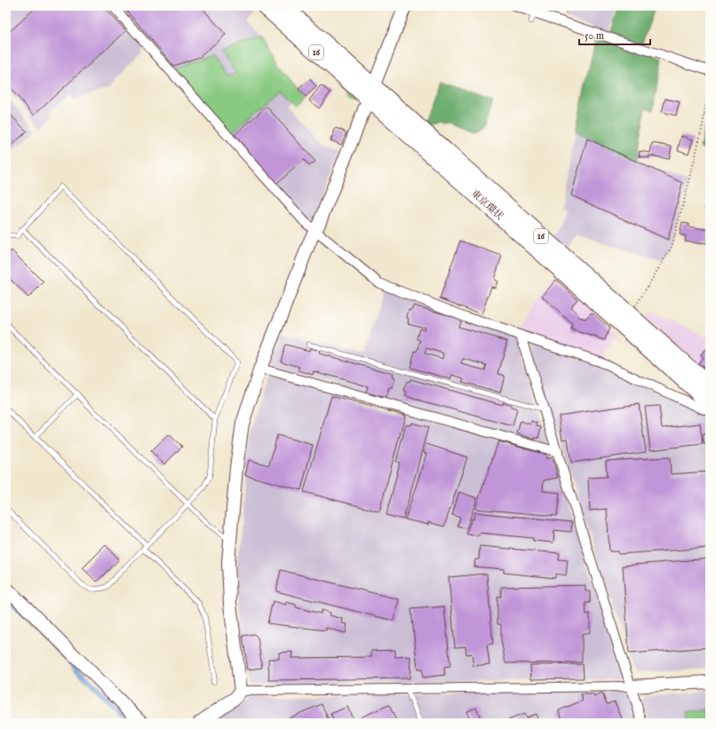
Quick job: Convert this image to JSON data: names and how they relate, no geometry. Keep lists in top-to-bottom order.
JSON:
{
  "streets": {
    "highway": ["16", "東京環状"]
  },
  "scale_bar": "50 m"
}
